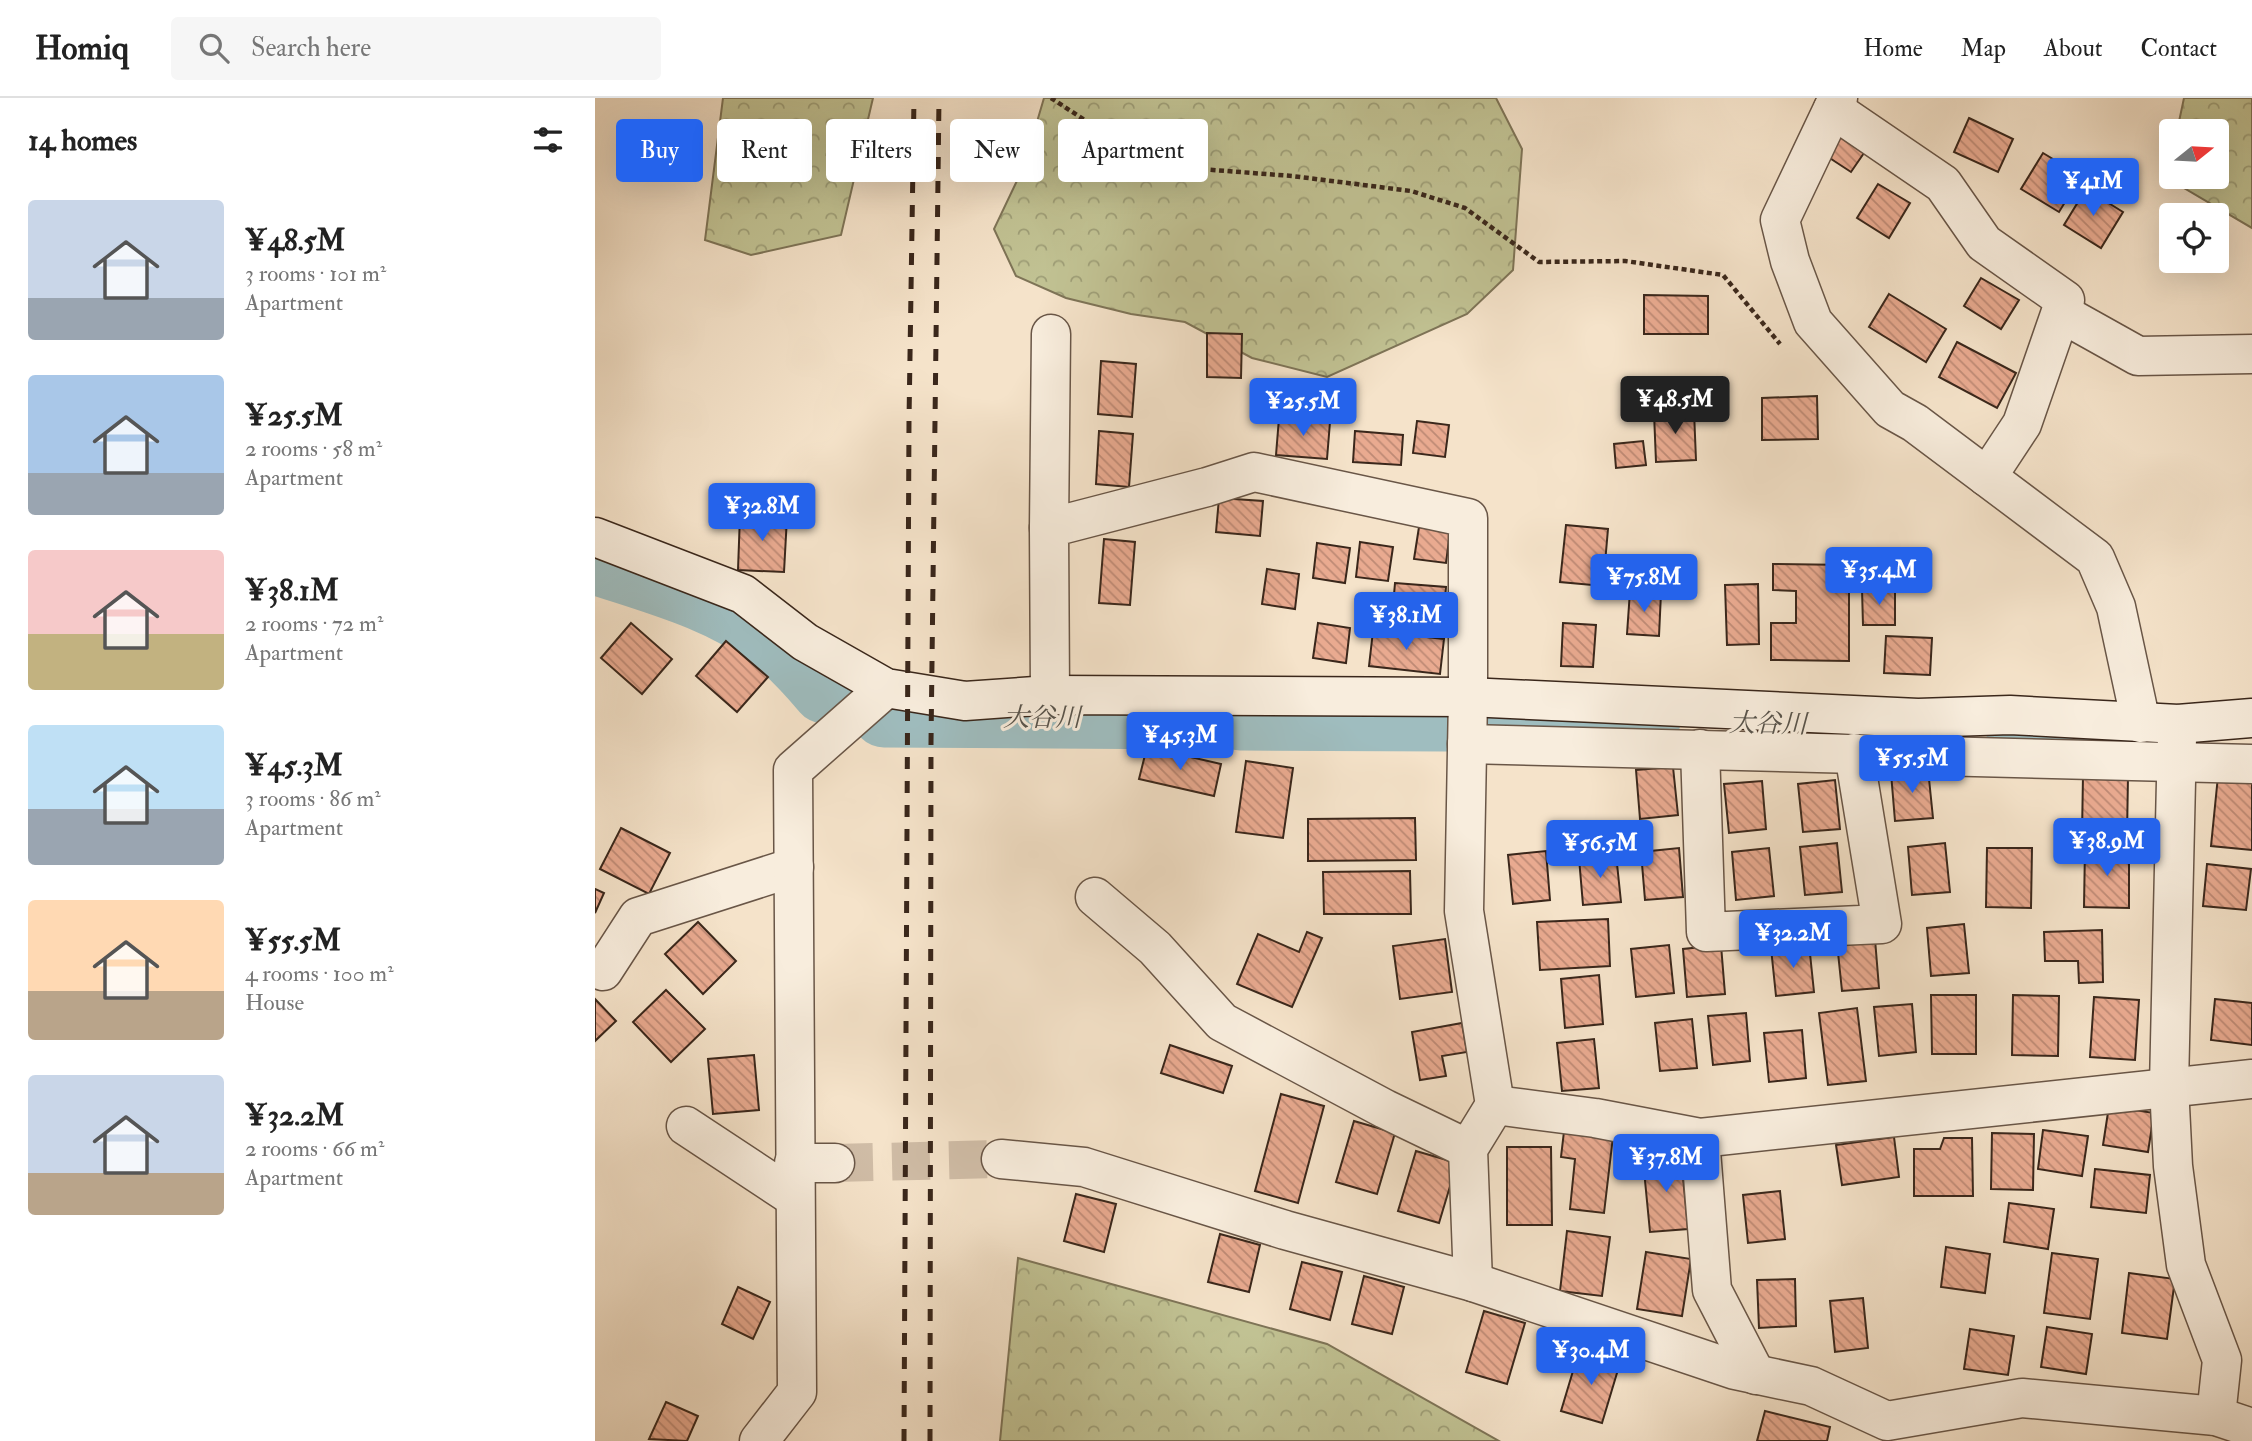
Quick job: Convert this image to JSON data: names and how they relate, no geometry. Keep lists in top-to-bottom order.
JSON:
{
  "water": ["大谷川"],
  "north": "right",
  "page": {
    "header": "Homiq",
    "search": "Search here",
    "nav": [
      "Home",
      "Map",
      "About",
      "Contact"
    ],
    "heading": "14 homes",
    "chip": [
      "Buy",
      "Rent",
      "Filters",
      "New",
      "Apartment"
    ],
    "price": [
      "¥41M",
      "¥48.5M",
      "¥25.5M",
      "¥32.8M",
      "¥35.4M",
      "¥75.8M",
      "¥38.1M",
      "¥45.3M",
      "¥55.5M",
      "¥38.9M",
      "¥56.5M",
      "¥32.2M",
      "¥37.8M",
      "¥30.4M"
    ],
    "list": [
      {
        "name": "¥48.5M",
        "note": "3 rooms · 101 m² · Apartment"
      },
      {
        "name": "¥25.5M",
        "note": "2 rooms · 58 m² · Apartment"
      },
      {
        "name": "¥38.1M",
        "note": "2 rooms · 72 m² · Apartment"
      },
      {
        "name": "¥45.3M",
        "note": "3 rooms · 86 m² · Apartment"
      },
      {
        "name": "¥55.5M",
        "note": "4 rooms · 100 m² · House"
      },
      {
        "name": "¥32.2M",
        "note": "2 rooms · 66 m² · Apartment"
      }
    ]
  }
}
